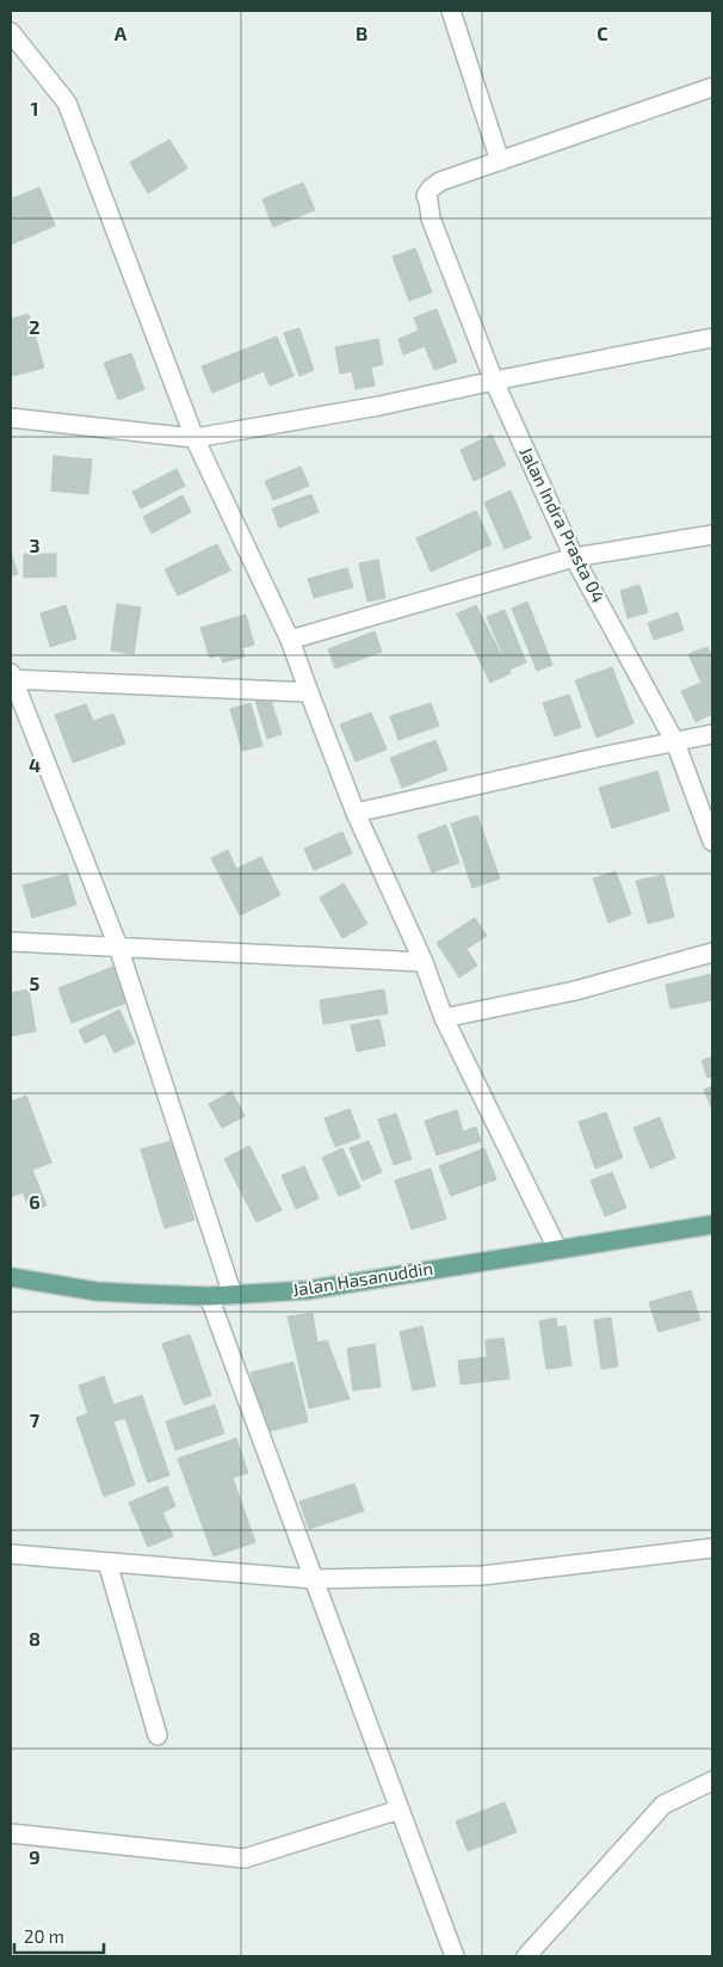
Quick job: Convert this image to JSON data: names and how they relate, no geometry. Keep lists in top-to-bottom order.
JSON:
{
  "streets": {
    "main road": ["Jalan Hasanuddin"],
    "street": ["Jalan Indra Prasta 04"]
  },
  "scale_bar": "20 m",
  "grid": {
    "columns": ["A", "B", "C"],
    "rows": [
      "1",
      "2",
      "3",
      "4",
      "5",
      "6",
      "7",
      "8",
      "9"
    ]
  }
}
